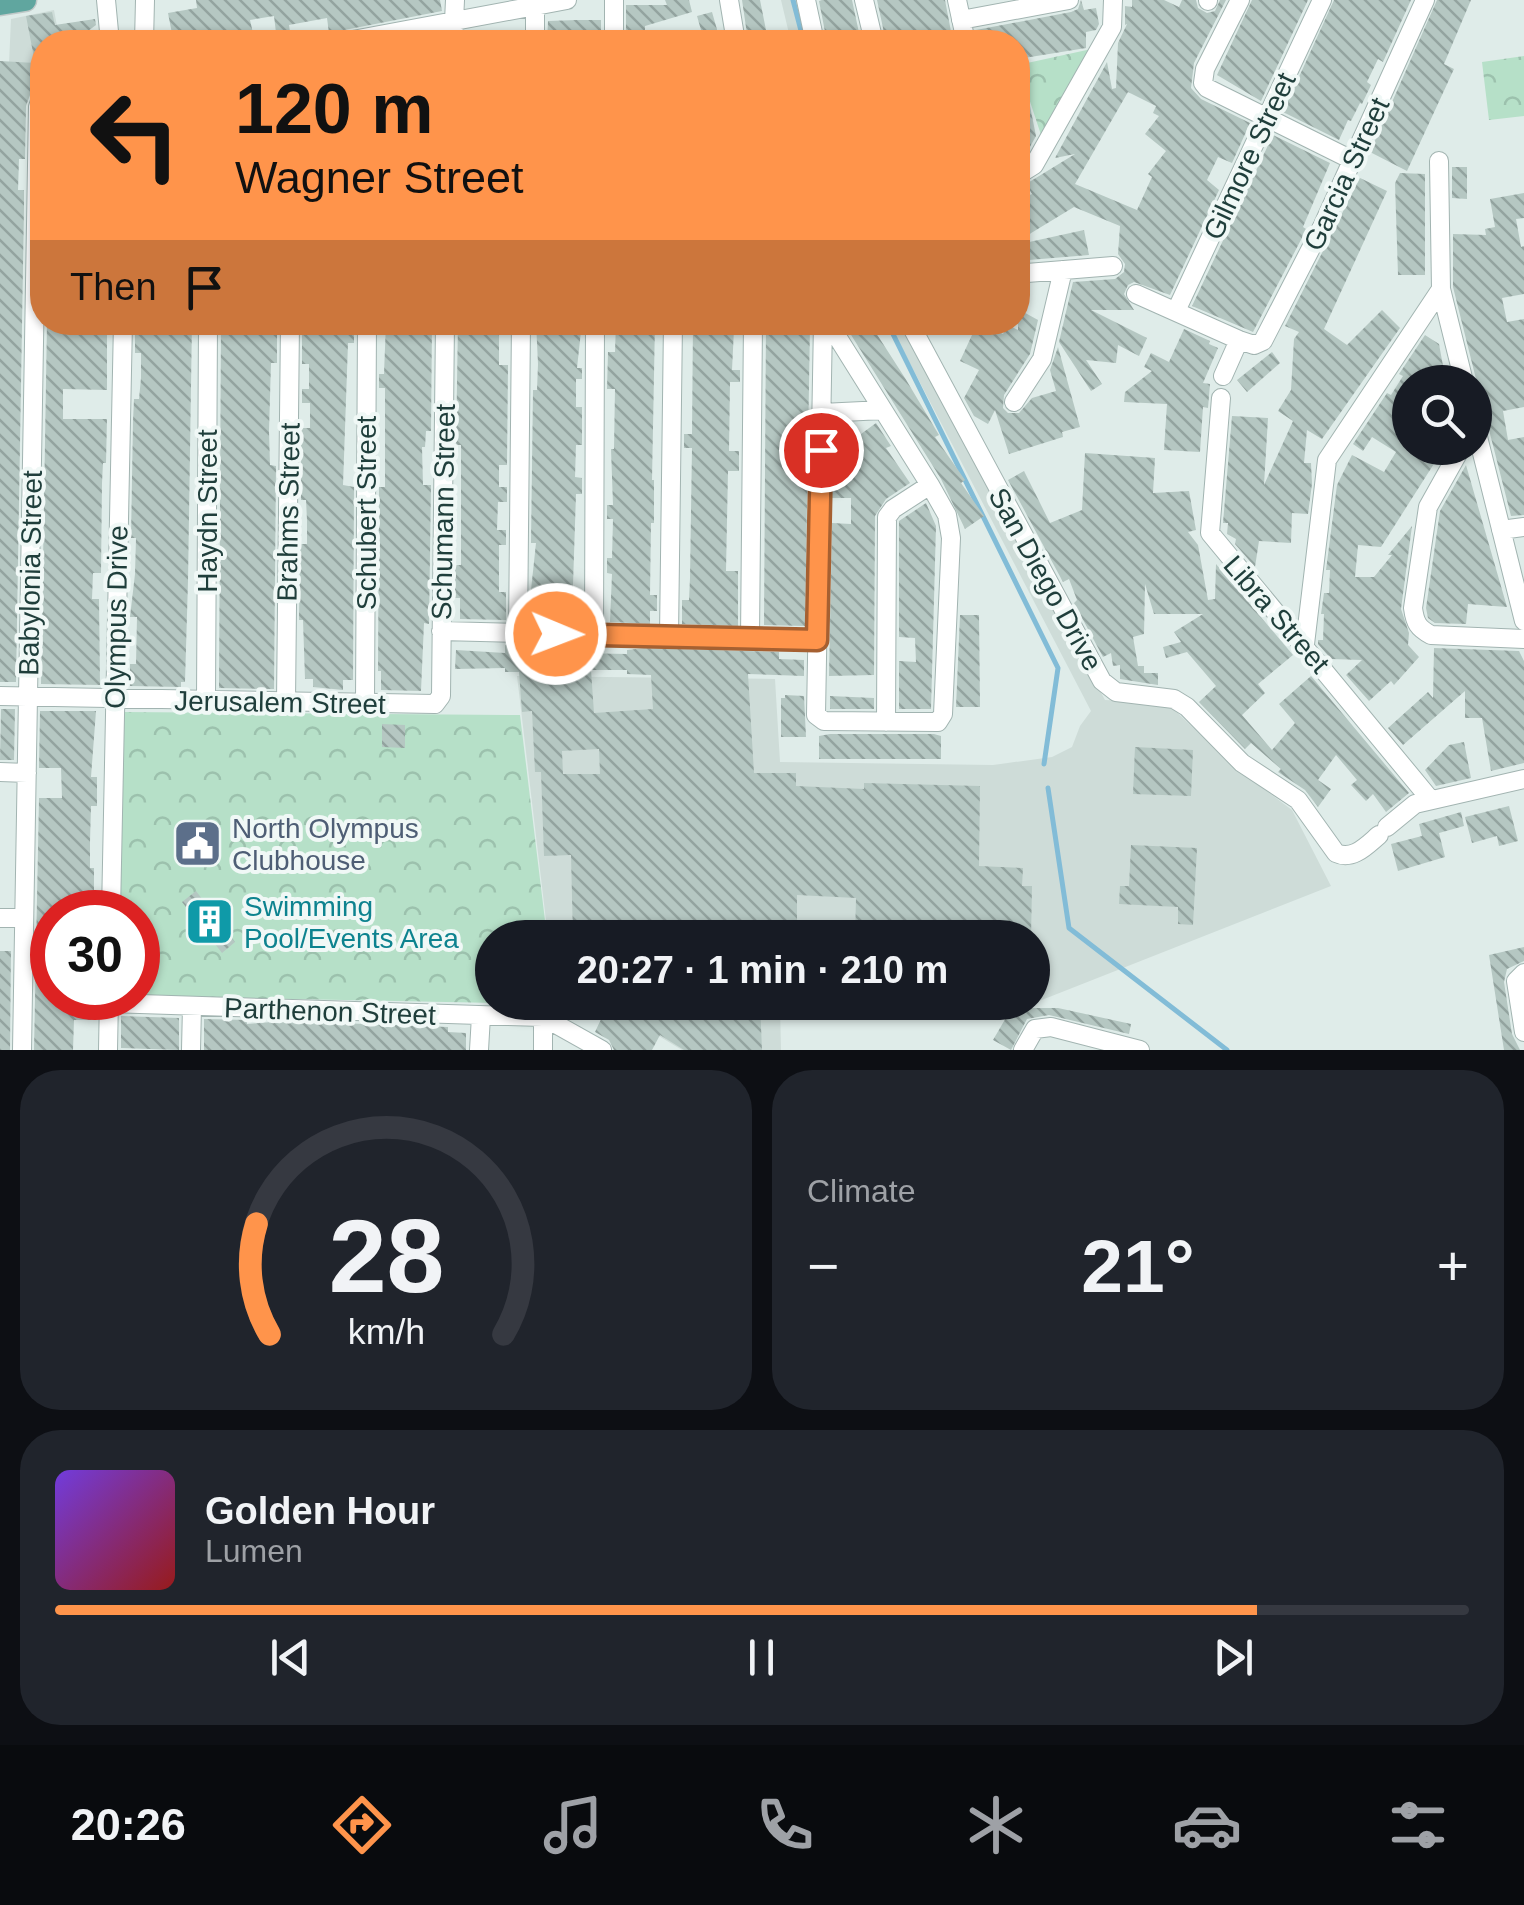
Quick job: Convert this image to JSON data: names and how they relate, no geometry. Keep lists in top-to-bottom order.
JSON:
{
  "streets": {
    "street": [
      "Gilmore Street",
      "Garcia Street",
      "Haydn Street",
      "Brahms Street",
      "Schumann Street",
      "Schubert Street",
      "Babylonia Street",
      "San Diego Drive",
      "Libra Street",
      "Olympus Drive",
      "Jerusalem Street",
      "Parthenon Street"
    ]
  },
  "crossings": [
    ["Haydn Street", "Jerusalem Street"],
    ["Brahms Street", "Jerusalem Street"],
    ["Schumann Street", "Jerusalem Street"],
    ["Schubert Street", "Jerusalem Street"],
    ["Babylonia Street", "Jerusalem Street"],
    ["San Diego Drive", "Libra Street"],
    ["Olympus Drive", "Jerusalem Street"]
  ],
  "places": {
    "public building": ["North Olympus Clubhouse"],
    "building": ["Swimming Pool/Events Area"]
  },
  "page": {
    "turn": ["120 m", "Wagner Street"],
    "then": "Then",
    "limit": "30",
    "trip": "20:27 · 1 min · 210 m",
    "tile": "Climate",
    "heat": ["−", "21°", "+"],
    "song": ["Golden Hour", "Lumen"],
    "tabs": "20:26",
    "gauge": ["28", "km/h"]
  }
}
